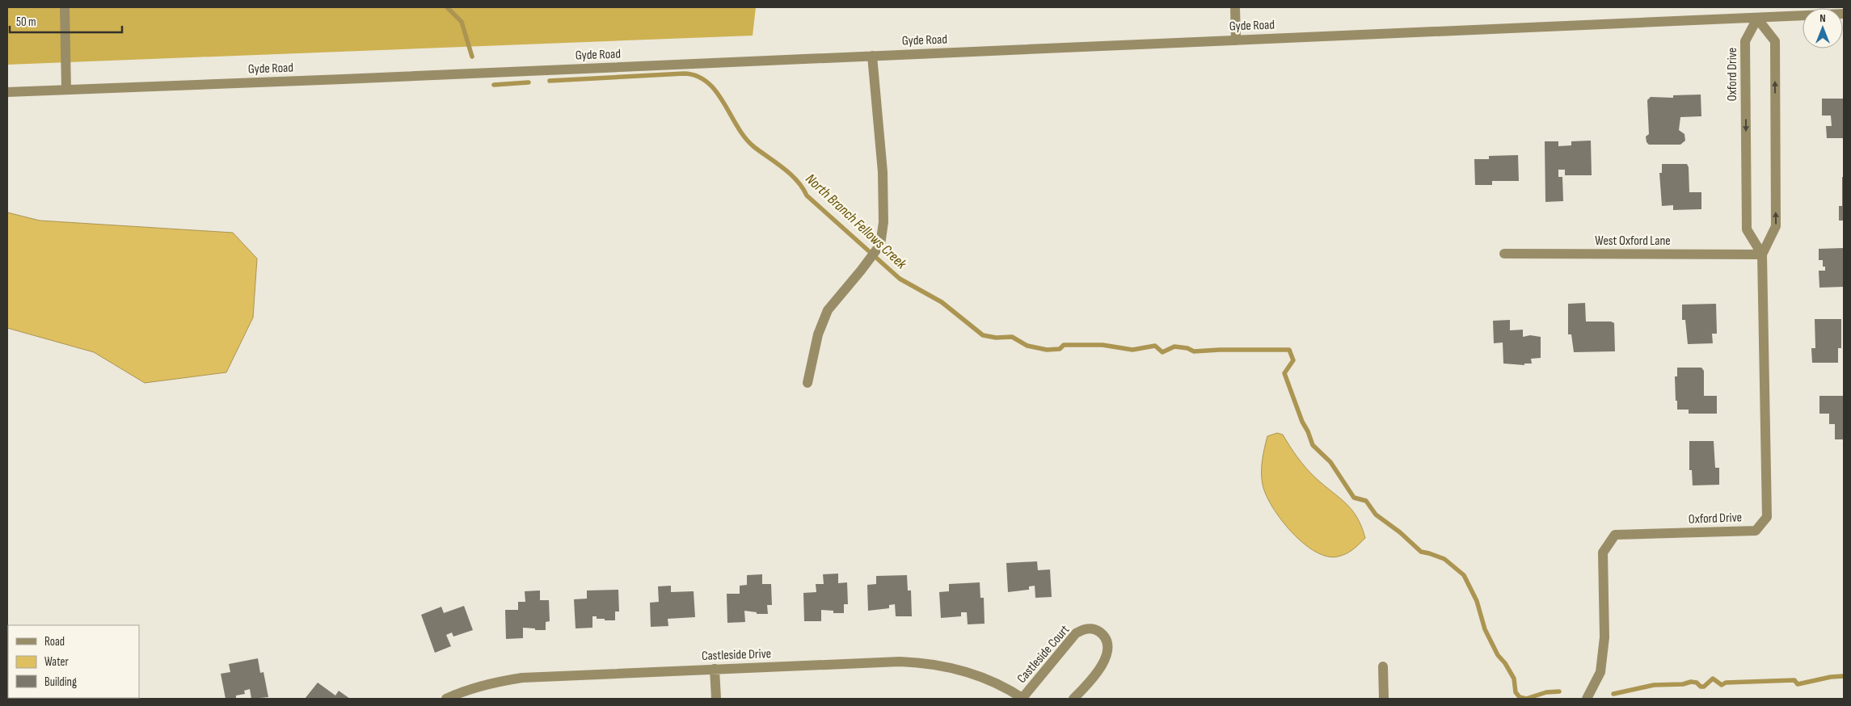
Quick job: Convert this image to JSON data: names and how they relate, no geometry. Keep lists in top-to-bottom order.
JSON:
{
  "streets": {
    "street": [
      "Gyde Road",
      "Oxford Drive",
      "West Oxford Lane",
      "Castleside Court",
      "Castleside Drive"
    ]
  },
  "crossings": [
    ["Gyde Road", "Oxford Drive"],
    ["Oxford Drive", "West Oxford Lane"],
    ["Castleside Court", "Castleside Drive"]
  ],
  "water": ["North Branch Fellows Creek"],
  "legend": ["Road", "Water", "Building"],
  "scale_bar": "50 m",
  "north": "top"
}
